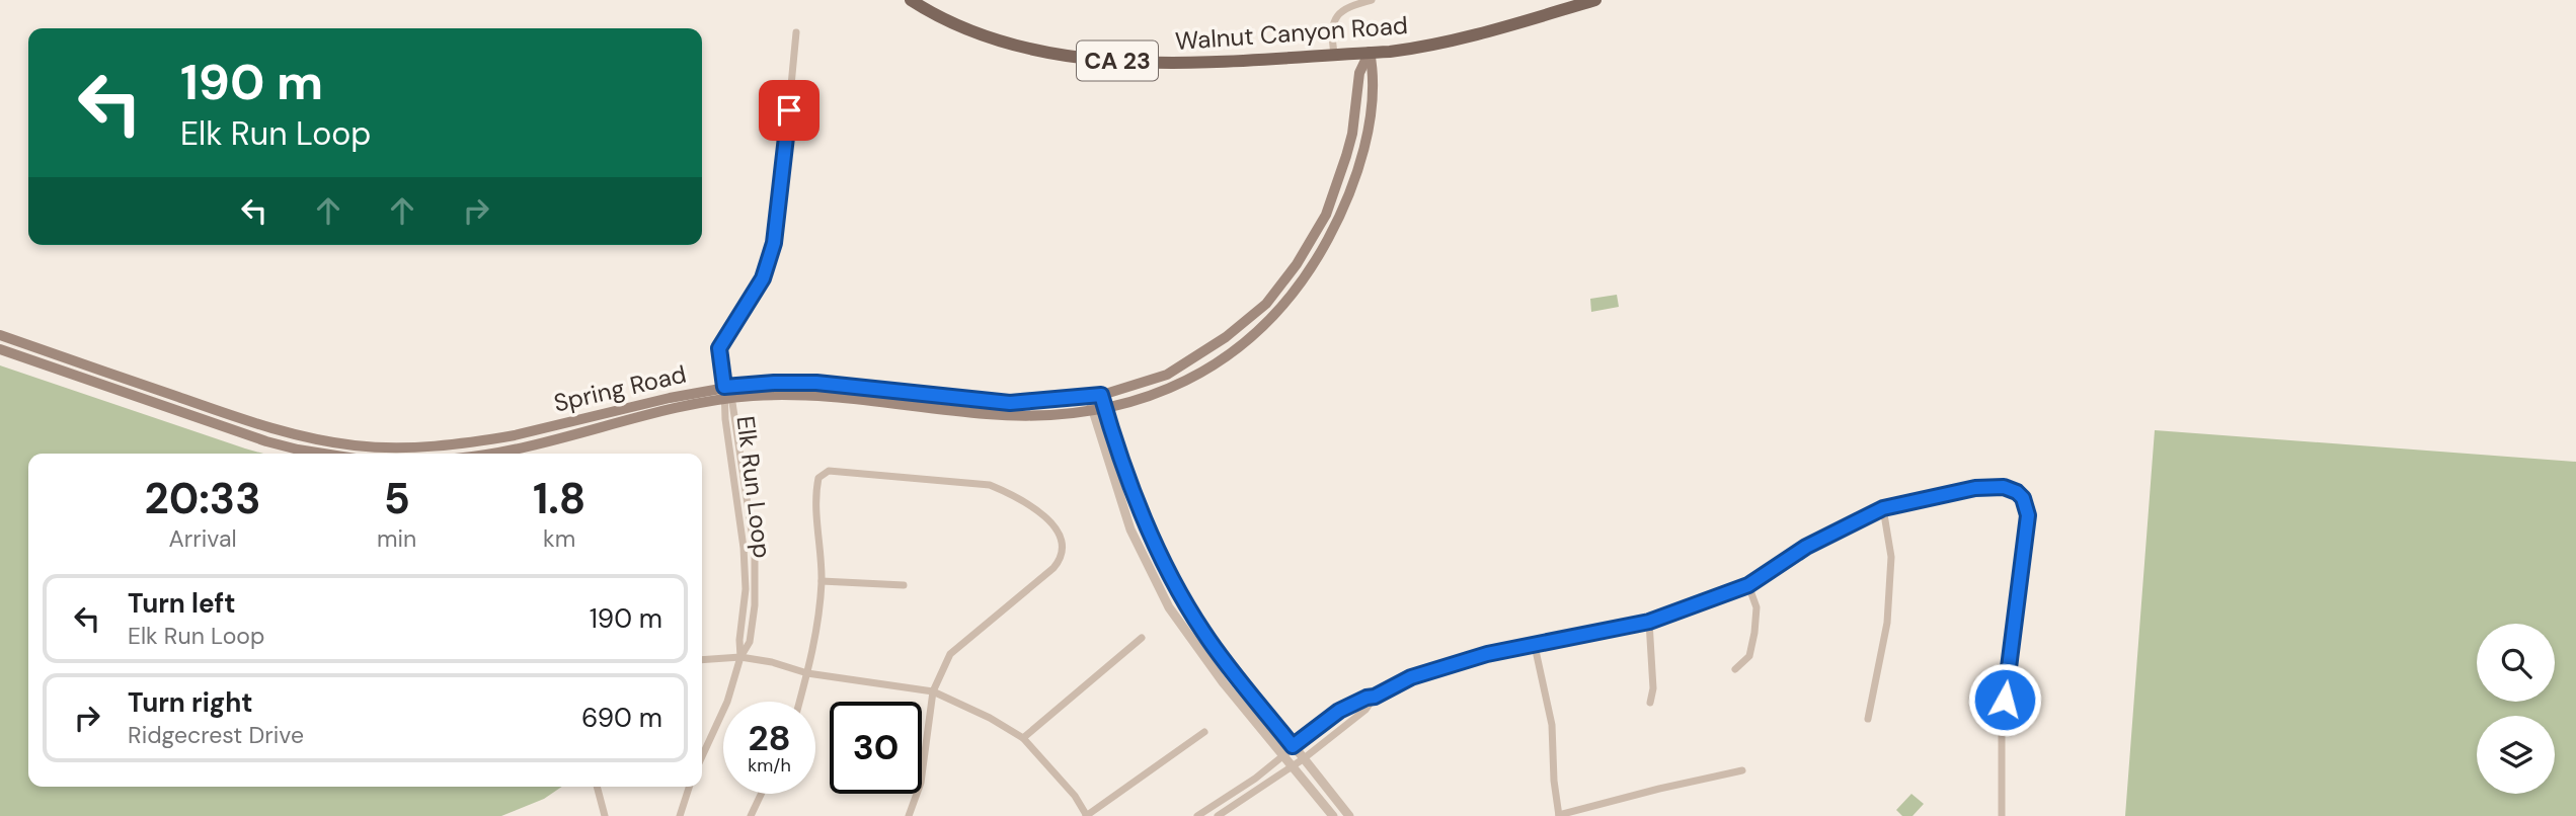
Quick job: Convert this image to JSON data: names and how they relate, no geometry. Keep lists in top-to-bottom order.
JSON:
{
  "streets": {
    "main road": ["Walnut Canyon Road", "CA 23", "Spring Road"],
    "street": ["Elk Run Loop"]
  },
  "crossings": [
    ["Walnut Canyon Road", "Spring Road"],
    ["Spring Road", "Elk Run Loop"]
  ],
  "page": {
    "turn": ["190 m", "Elk Run Loop"],
    "eta": [
      "20:33",
      "Arrival",
      "5",
      "min",
      "1.8",
      "km"
    ],
    "list": [
      {
        "name": "Turn left",
        "note": "Elk Run Loop",
        "value": "190 m"
      },
      {
        "name": "Turn right",
        "note": "Ridgecrest Drive",
        "value": "690 m"
      }
    ],
    "speed": "28 km/h",
    "limit": "30"
  }
}
